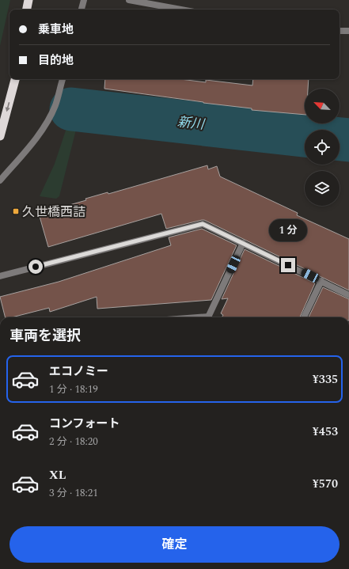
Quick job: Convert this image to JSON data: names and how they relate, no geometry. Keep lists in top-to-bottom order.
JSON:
{
  "water": ["新川"],
  "places": {
    "transit": ["久世橋西詰"]
  },
  "north": "top left",
  "page": {
    "banner": ["乗車地", "目的地"],
    "bubble": "1 分",
    "heading": "車両を選択",
    "list": [
      {
        "name": "エコノミー",
        "note": "1 分 · 18:19",
        "value": "¥335"
      },
      {
        "name": "コンフォート",
        "note": "2 分 · 18:20",
        "value": "¥453"
      },
      {
        "name": "XL",
        "note": "3 分 · 18:21",
        "value": "¥570"
      }
    ],
    "buttons": "確定"
  }
}
